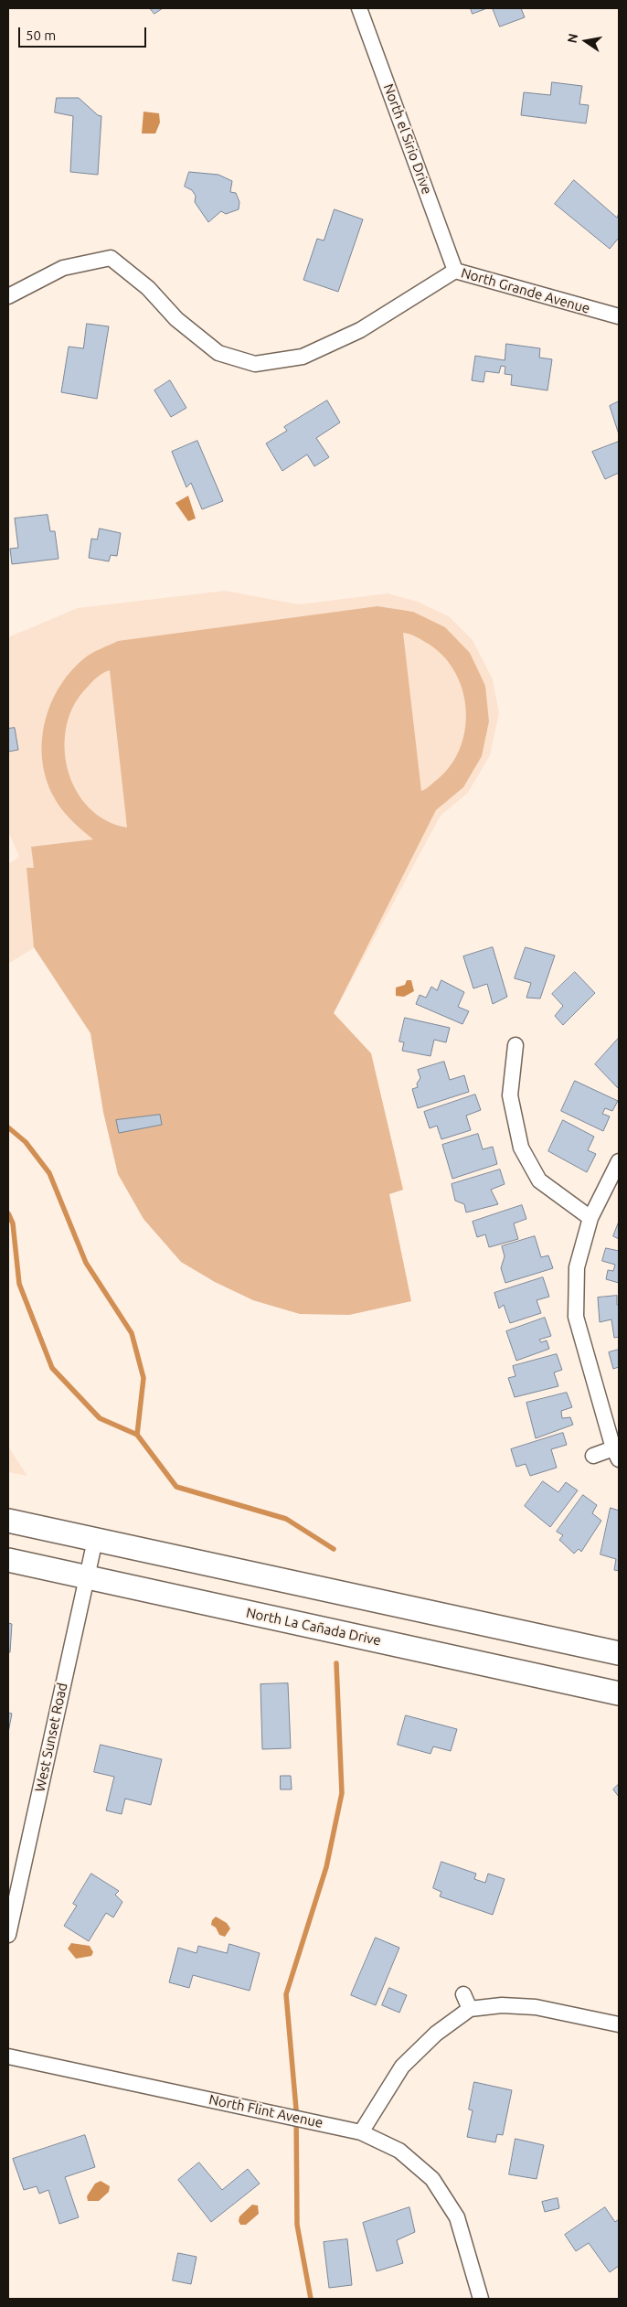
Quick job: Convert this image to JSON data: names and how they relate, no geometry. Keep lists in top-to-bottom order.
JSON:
{
  "streets": {
    "main road": ["North La Cañada Drive"],
    "street": [
      "North el Sirio Drive",
      "North Grande Avenue",
      "West Sunset Road",
      "North Flint Avenue"
    ]
  },
  "crossings": [
    ["North el Sirio Drive", "North Grande Avenue"],
    ["North La Cañada Drive", "West Sunset Road"]
  ],
  "scale_bar": "50 m",
  "north": "left"
}
